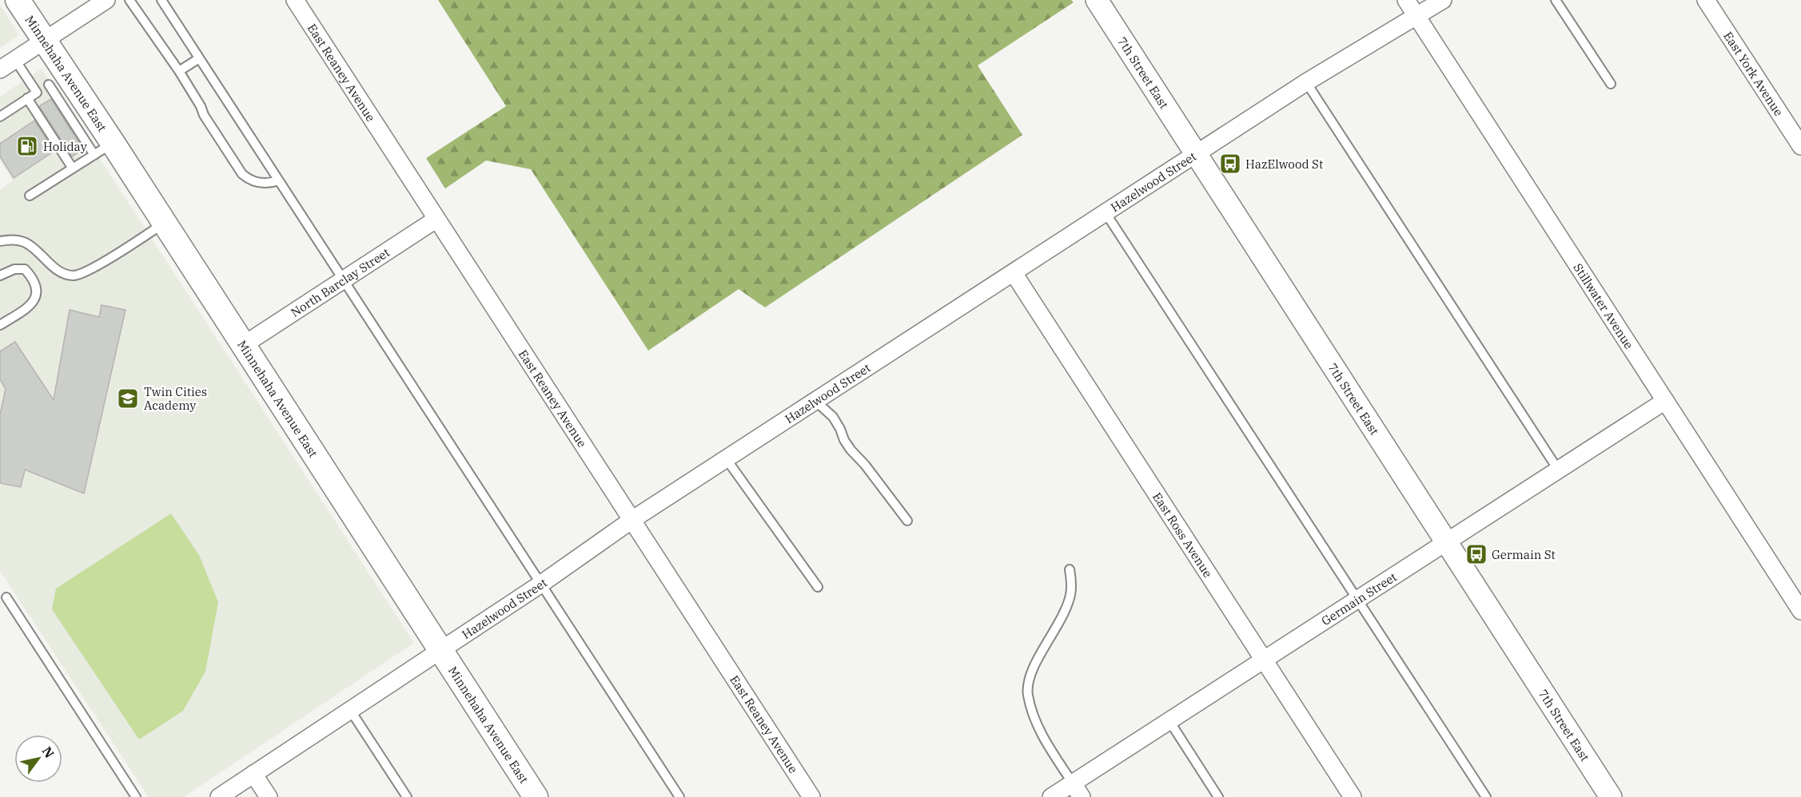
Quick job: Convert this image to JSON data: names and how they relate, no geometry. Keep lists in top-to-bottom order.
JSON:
{
  "streets": {
    "main road": ["Minnehaha Avenue East"],
    "street": [
      "East Reaney Avenue",
      "7th Street East",
      "East York Avenue",
      "Hazelwood Street",
      "North Barclay Street",
      "Stillwater Avenue",
      "East Ross Avenue",
      "Germain Street"
    ]
  },
  "crossings": [
    ["Minnehaha Avenue East", "Hazelwood Street"],
    ["Minnehaha Avenue East", "North Barclay Street"],
    ["East Reaney Avenue", "Hazelwood Street"],
    ["East Reaney Avenue", "North Barclay Street"],
    ["7th Street East", "Hazelwood Street"],
    ["7th Street East", "Germain Street"],
    ["Hazelwood Street", "Stillwater Avenue"],
    ["Hazelwood Street", "East Ross Avenue"],
    ["Stillwater Avenue", "Germain Street"],
    ["East Ross Avenue", "Germain Street"]
  ],
  "places": {
    "fuel station": ["Holiday"],
    "bus stop": ["HazElwood St", "Germain St"],
    "school or university": ["Twin Cities Academy"]
  },
  "north": "top right"
}
